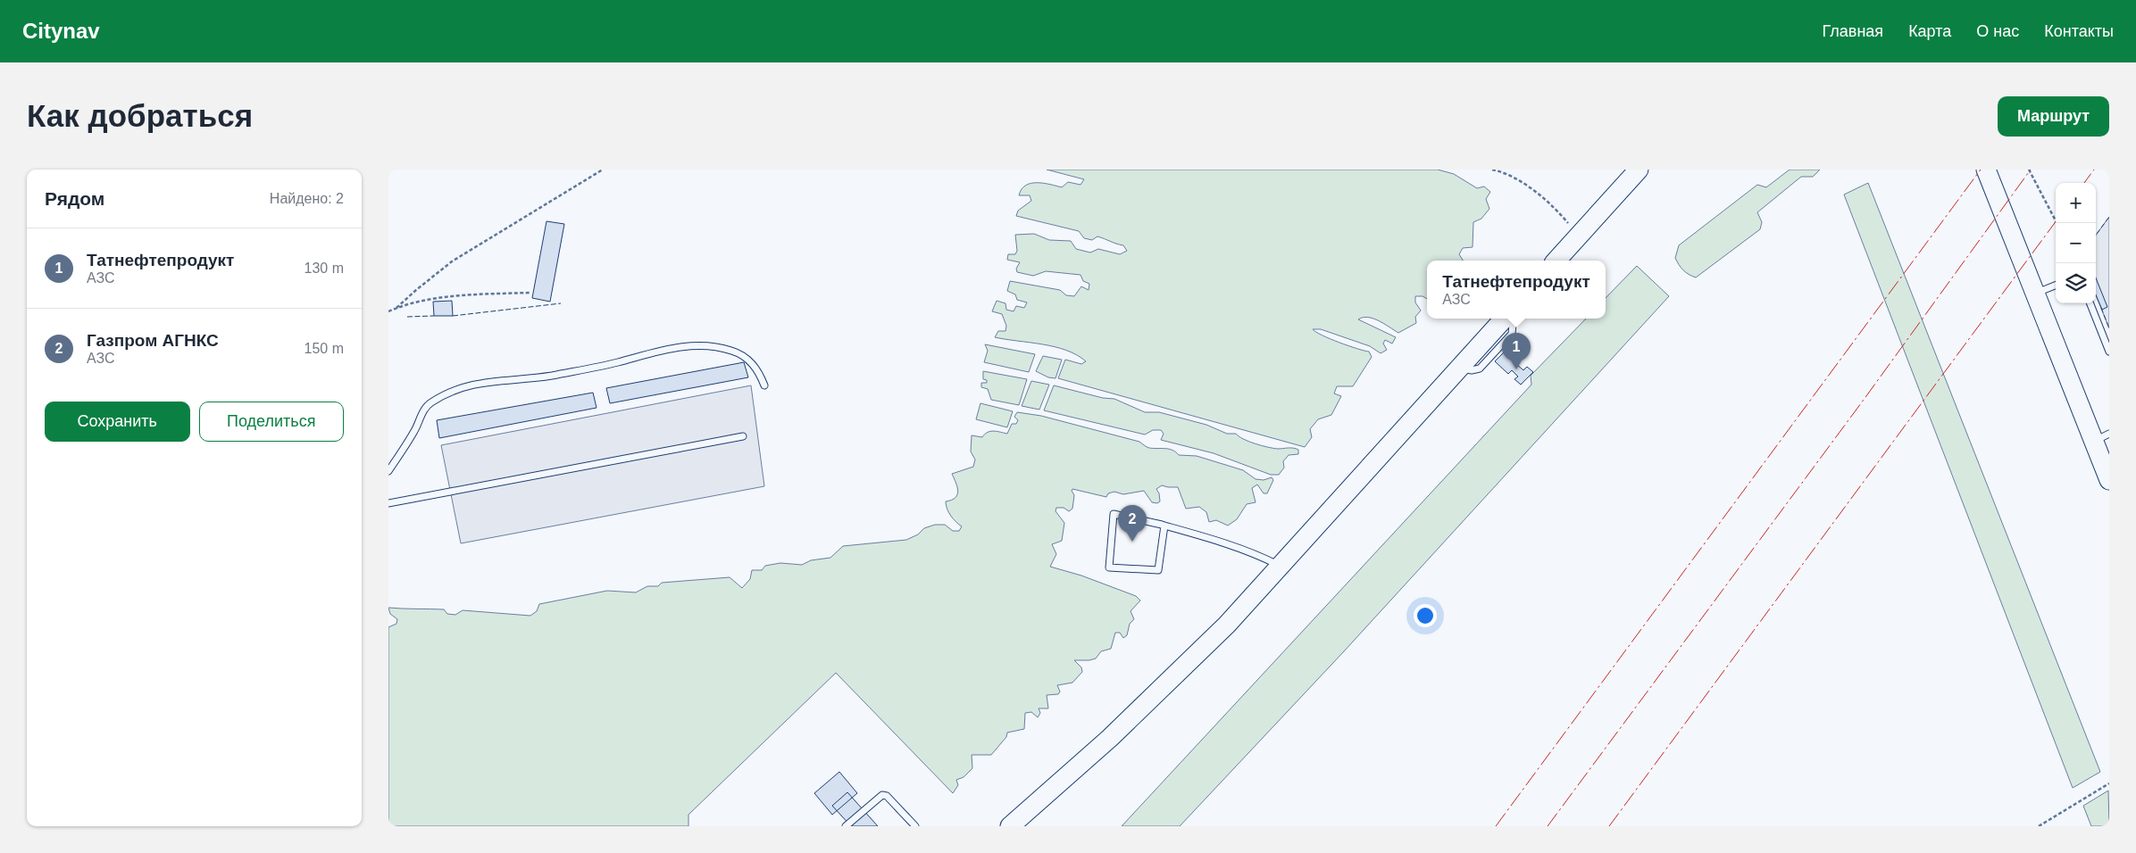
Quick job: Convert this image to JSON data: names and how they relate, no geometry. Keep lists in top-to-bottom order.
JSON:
{
  "page": {
    "header": "Citynav",
    "nav": [
      "Главная",
      "Карта",
      "О нас",
      "Контакты"
    ],
    "buttons": [
      "Маршрут",
      ["Сохранить", "Поделиться"]
    ],
    "title": "Как добраться",
    "heading": ["Рядом", "Найдено: 2"],
    "map_buttons": ["+", "−"],
    "list": [
      {
        "mark": "1",
        "name": "Татнефтепродукт",
        "note": "АЗС",
        "value": "130 m"
      },
      {
        "mark": "2",
        "name": "Газпром АГНКС",
        "note": "АЗС",
        "value": "150 m"
      }
    ],
    "popup": ["Татнефтепродукт", "АЗС"],
    "pins": ["1", "2"]
  }
}
